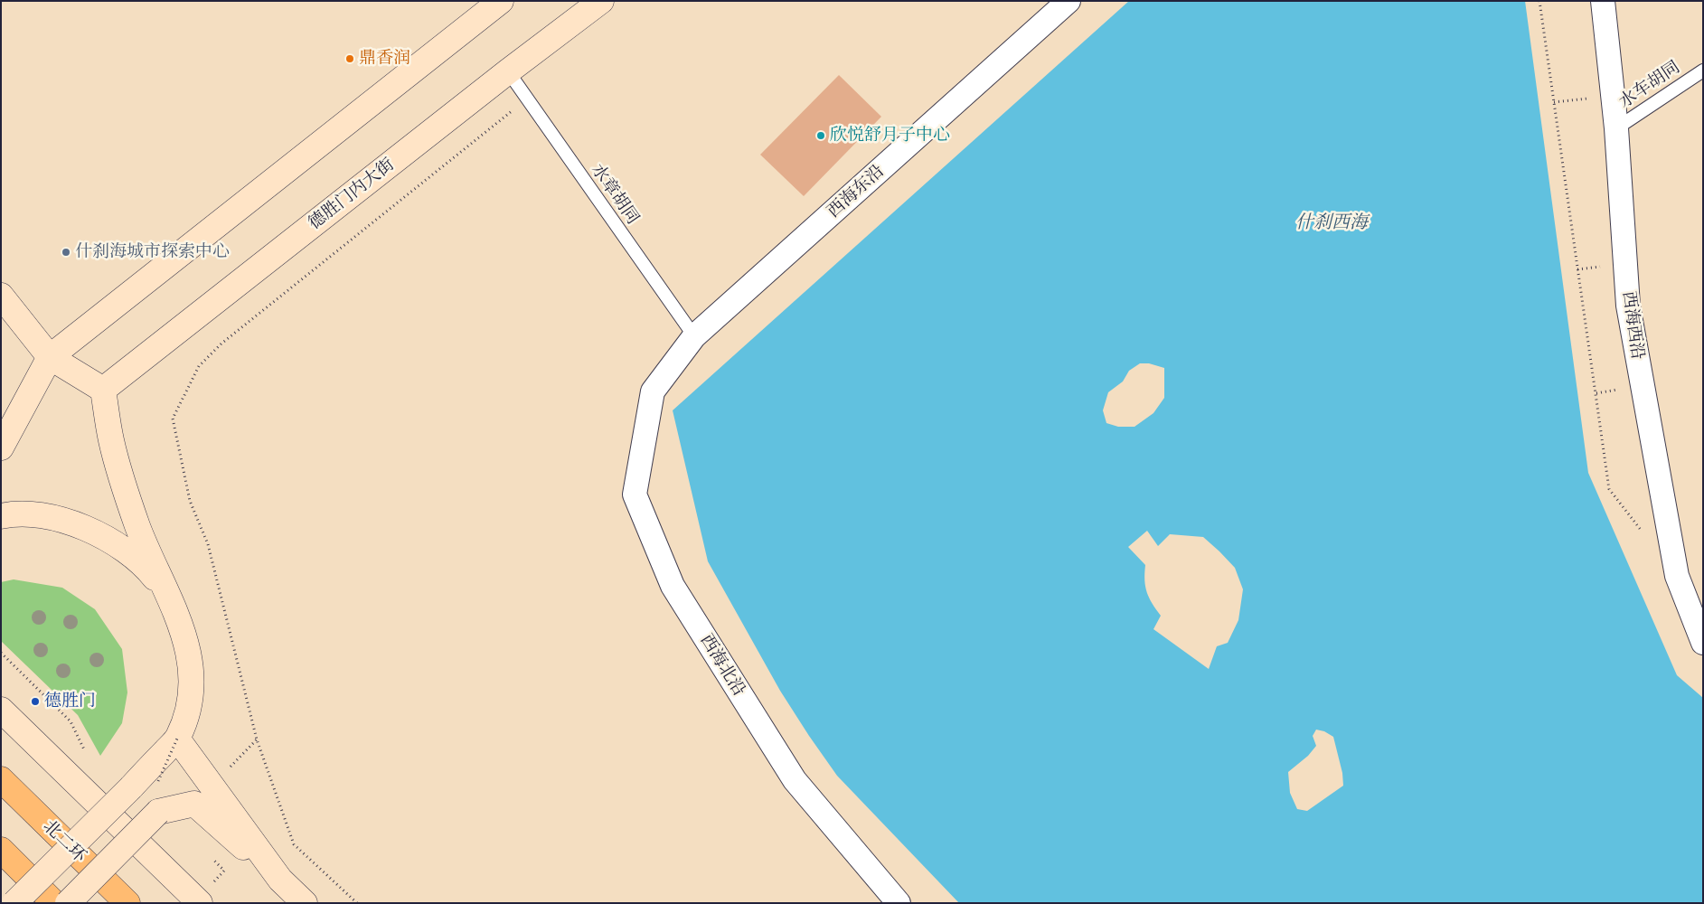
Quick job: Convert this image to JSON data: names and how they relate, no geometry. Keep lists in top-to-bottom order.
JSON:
{
  "streets": {
    "highway": ["北二环"],
    "main road": ["德胜门内大街"],
    "street": ["西海东沿", "西海西沿", "西海北沿"],
    "lane": ["水车胡同", "水章胡同"]
  },
  "crossings": [
    ["水车胡同", "西海西沿"],
    ["西海东沿", "水章胡同"],
    ["西海东沿", "西海北沿"],
    ["德胜门内大街", "水章胡同"]
  ],
  "water": ["什刹西海"],
  "places": [
    "鼎香润",
    "欣悦舒月子中心",
    "什刹海城市探索中心",
    "德胜门"
  ]
}
